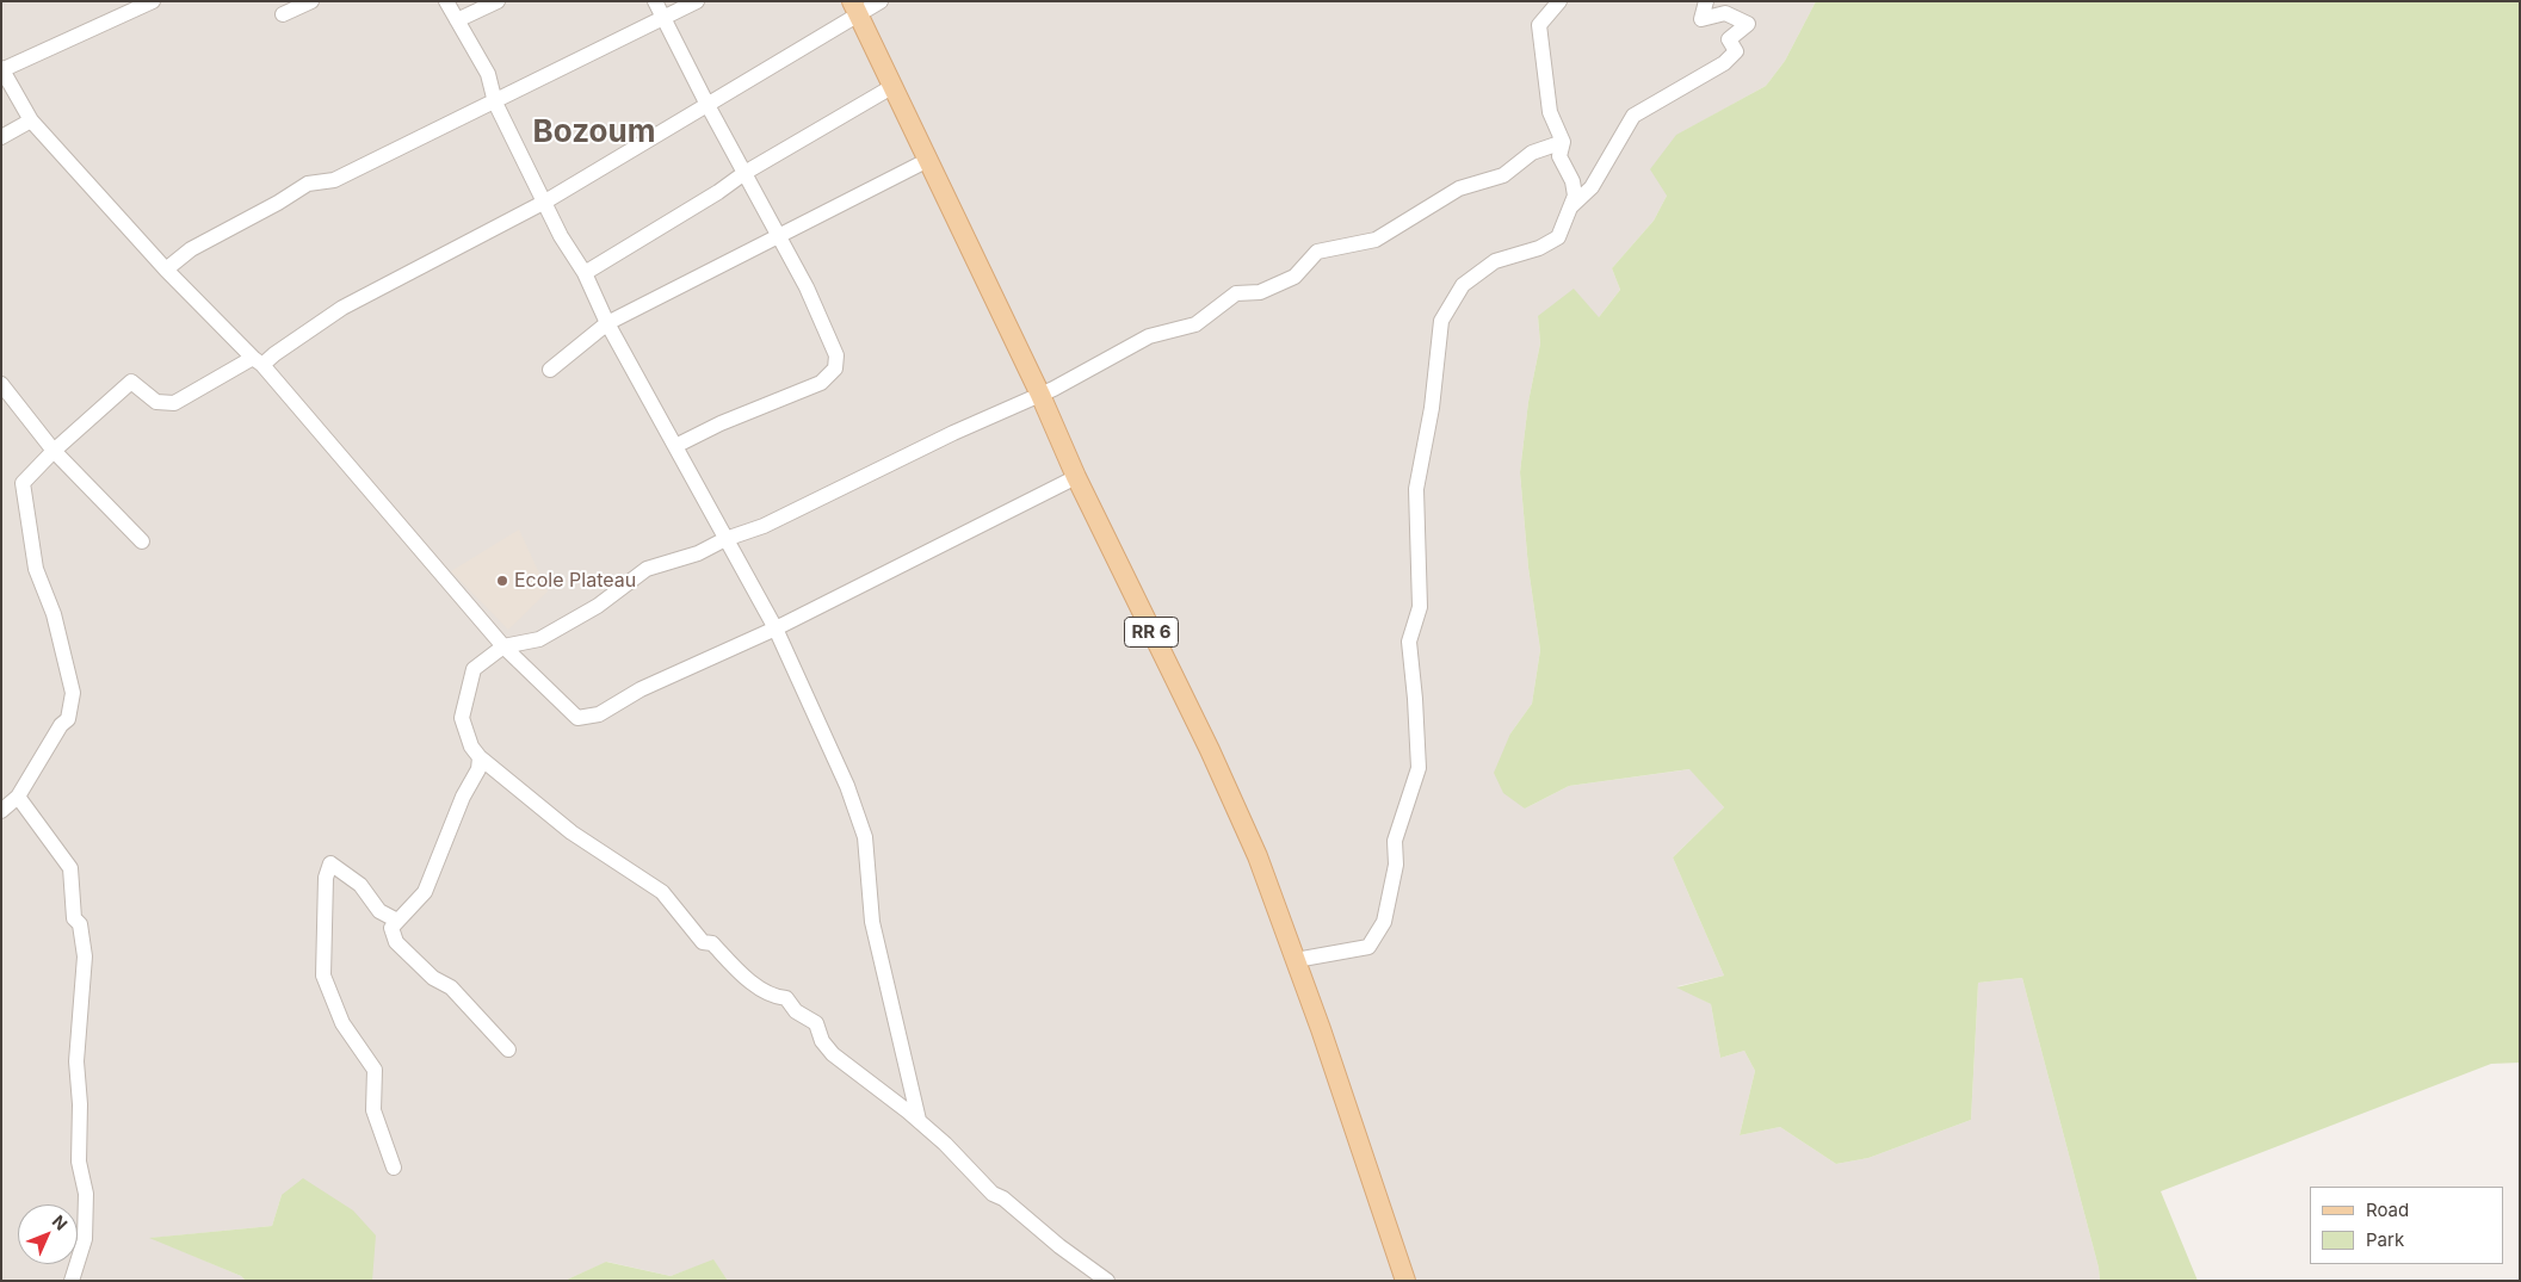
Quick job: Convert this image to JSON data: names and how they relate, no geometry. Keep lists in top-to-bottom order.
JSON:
{
  "streets": {
    "main road": ["RR 6"]
  },
  "districts": ["Bozoum"],
  "places": ["Ecole Plateau"],
  "legend": ["Road", "Park"],
  "north": "top right"
}
